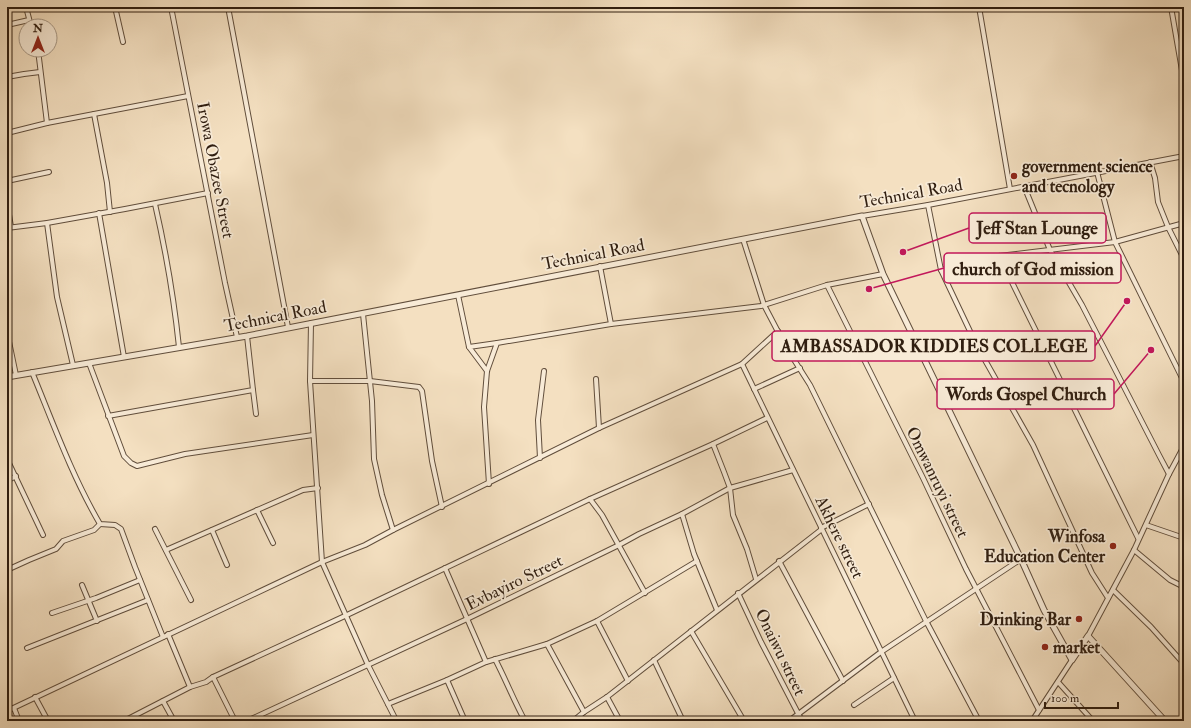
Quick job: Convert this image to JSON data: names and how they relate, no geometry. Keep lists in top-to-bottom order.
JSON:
{
  "streets": {
    "street": [
      "Irowa Obazee Street",
      "Technical Road",
      "Omwanruyi street",
      "Akhere street",
      "Evbayiro Street",
      "Onaiwu street"
    ]
  },
  "crossings": [
    ["Irowa Obazee Street", "Technical Road"],
    ["Akhere street", "Evbayiro Street"]
  ],
  "places": [
    "government science and tecnology",
    "Jeff Stan Lounge",
    "church of God mission",
    "AMBASSADOR KIDDIES COLLEGE",
    "Words Gospel Church",
    "Winfosa Education Center",
    "Drinking Bar",
    "market"
  ],
  "scale_bar": "100 m",
  "north": "top"
}
